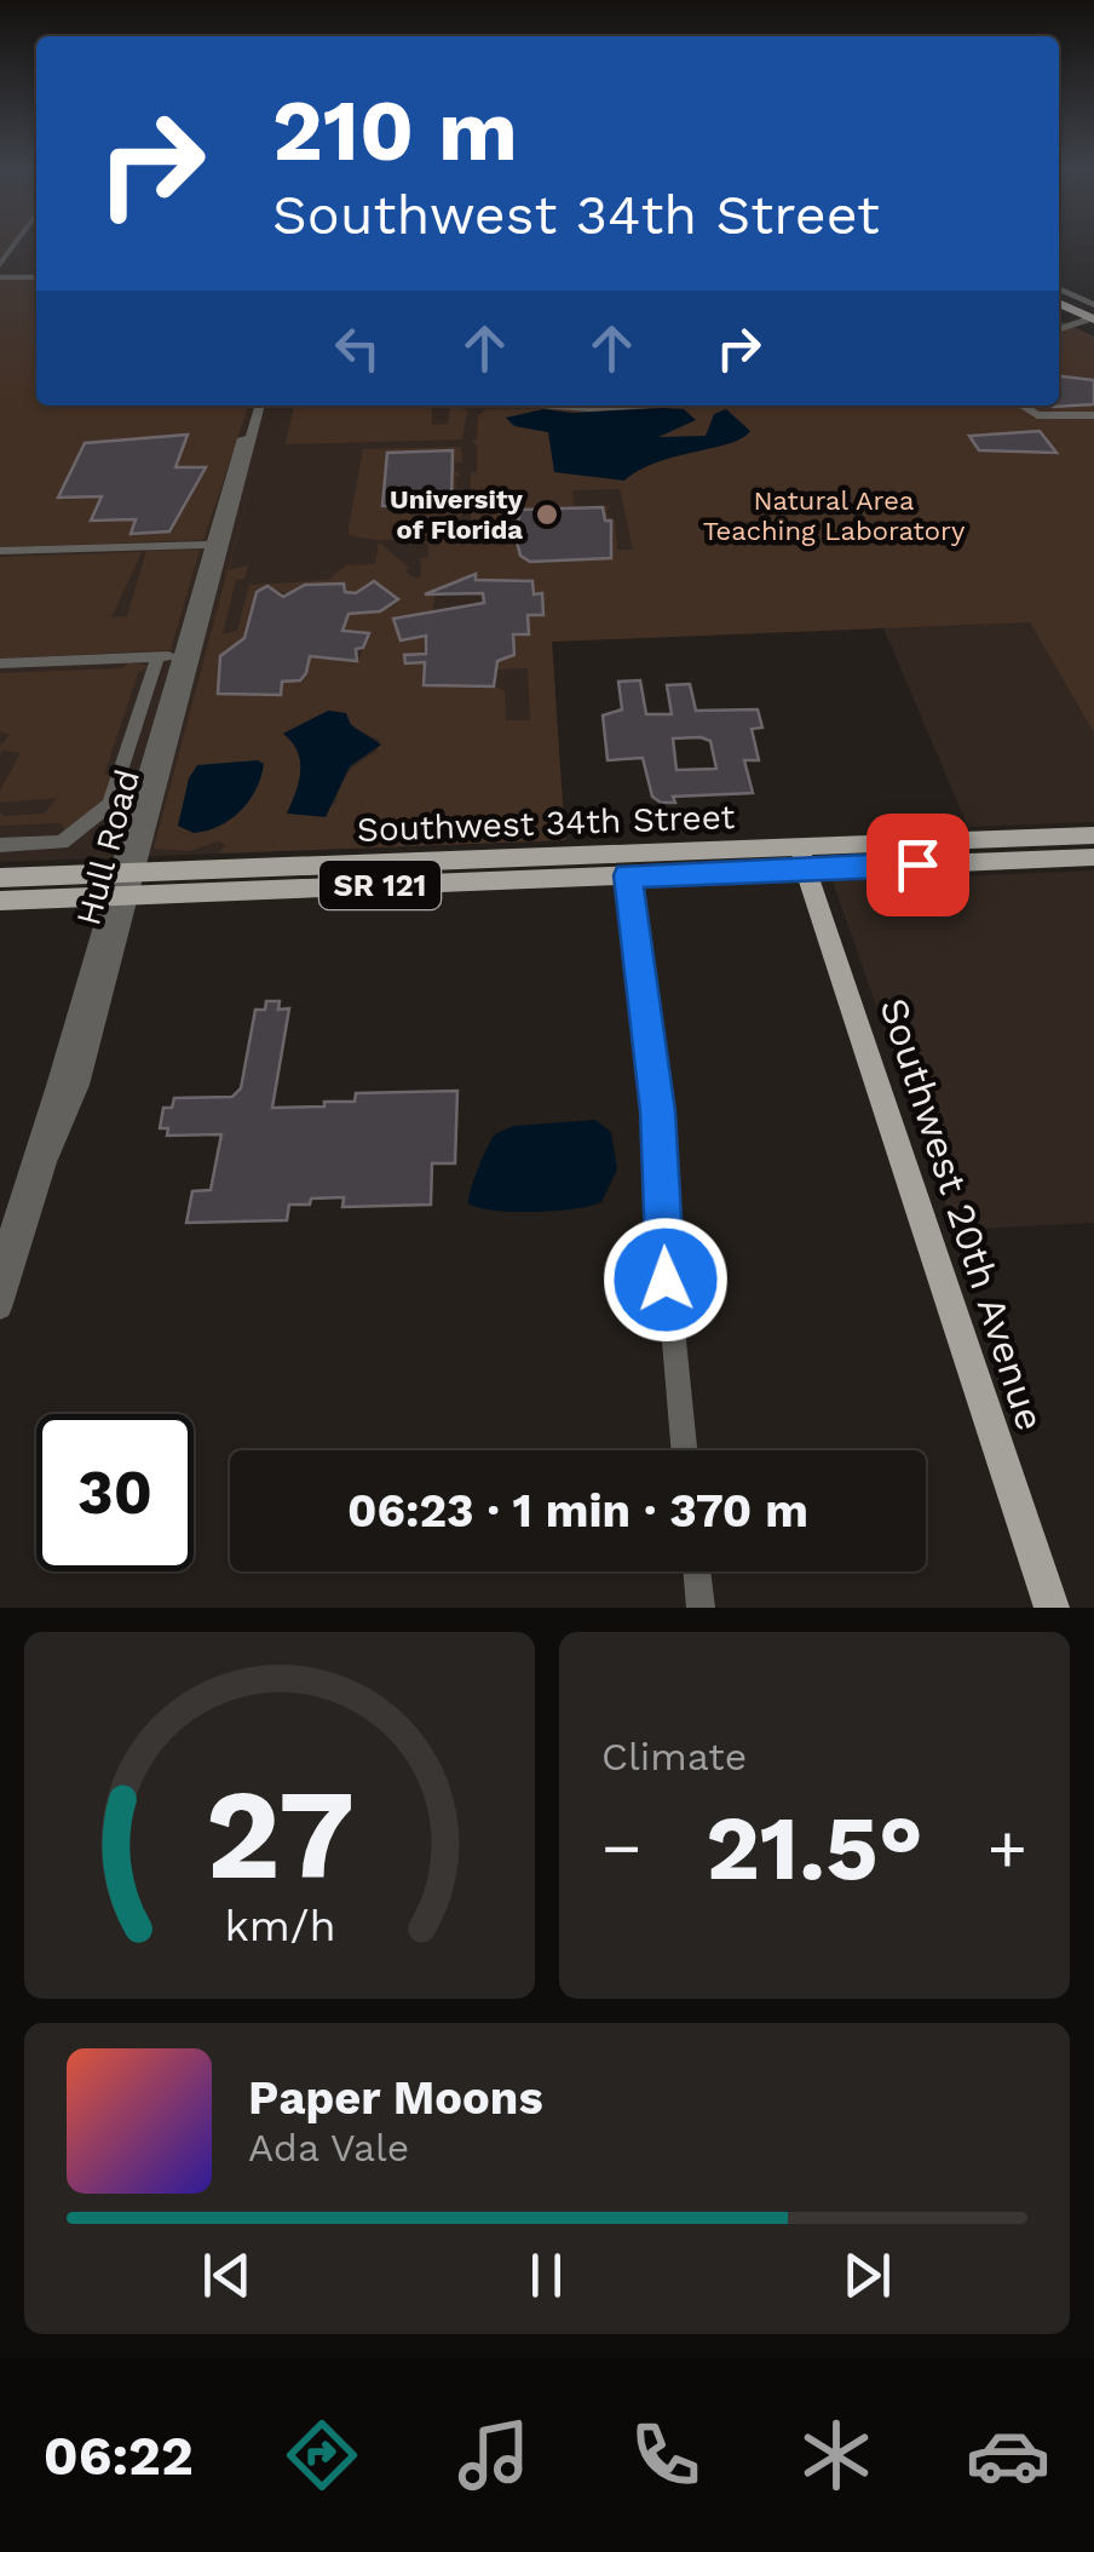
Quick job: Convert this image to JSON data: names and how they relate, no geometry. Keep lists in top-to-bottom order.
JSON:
{
  "streets": {
    "main road": ["Southwest 34th Street", "SR 121", "Southwest 20th Avenue"],
    "street": ["Hull Road"]
  },
  "crossings": [
    ["Southwest 34th Street", "Hull Road"],
    ["Southwest 34th Street", "Southwest 20th Avenue"]
  ],
  "parks": ["Natural Area Teaching Laboratory"],
  "places": ["University of Florida"],
  "page": {
    "turn": ["210 m", "Southwest 34th Street"],
    "limit": "30",
    "trip": "06:23 · 1 min · 370 m",
    "tile": "Climate",
    "heat": ["−", "21.5°", "+"],
    "song": ["Paper Moons", "Ada Vale"],
    "tabs": "06:22",
    "gauge": ["27", "km/h"]
  }
}
